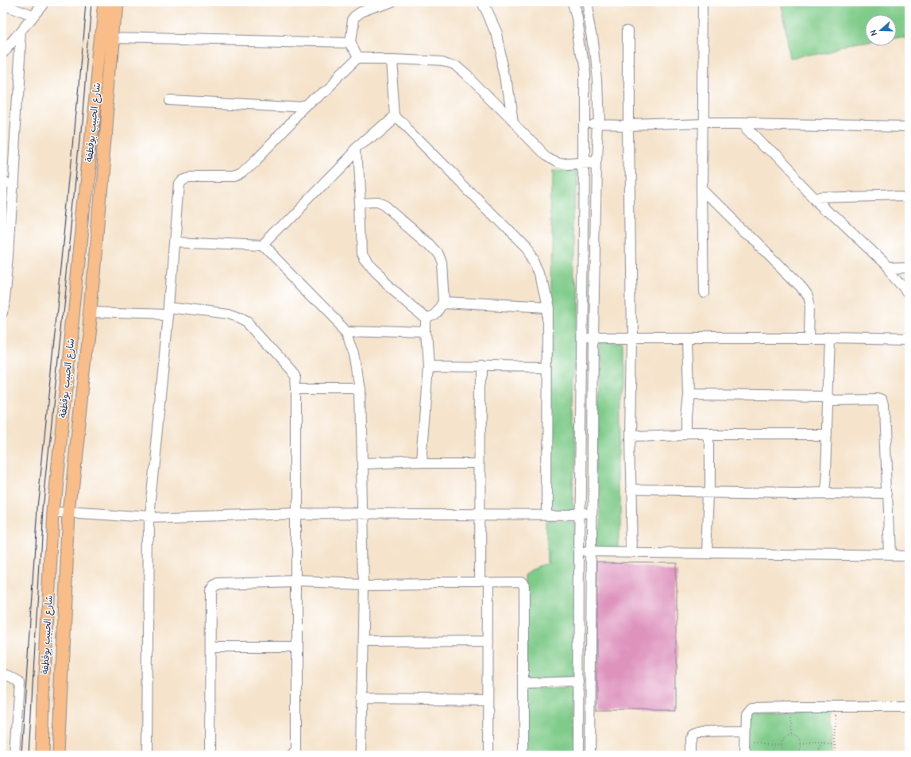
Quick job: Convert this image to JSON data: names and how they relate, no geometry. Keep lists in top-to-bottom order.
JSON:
{
  "streets": {
    "main road": ["شارع الحبيب بوقطفة"]
  },
  "north": "left"
}
